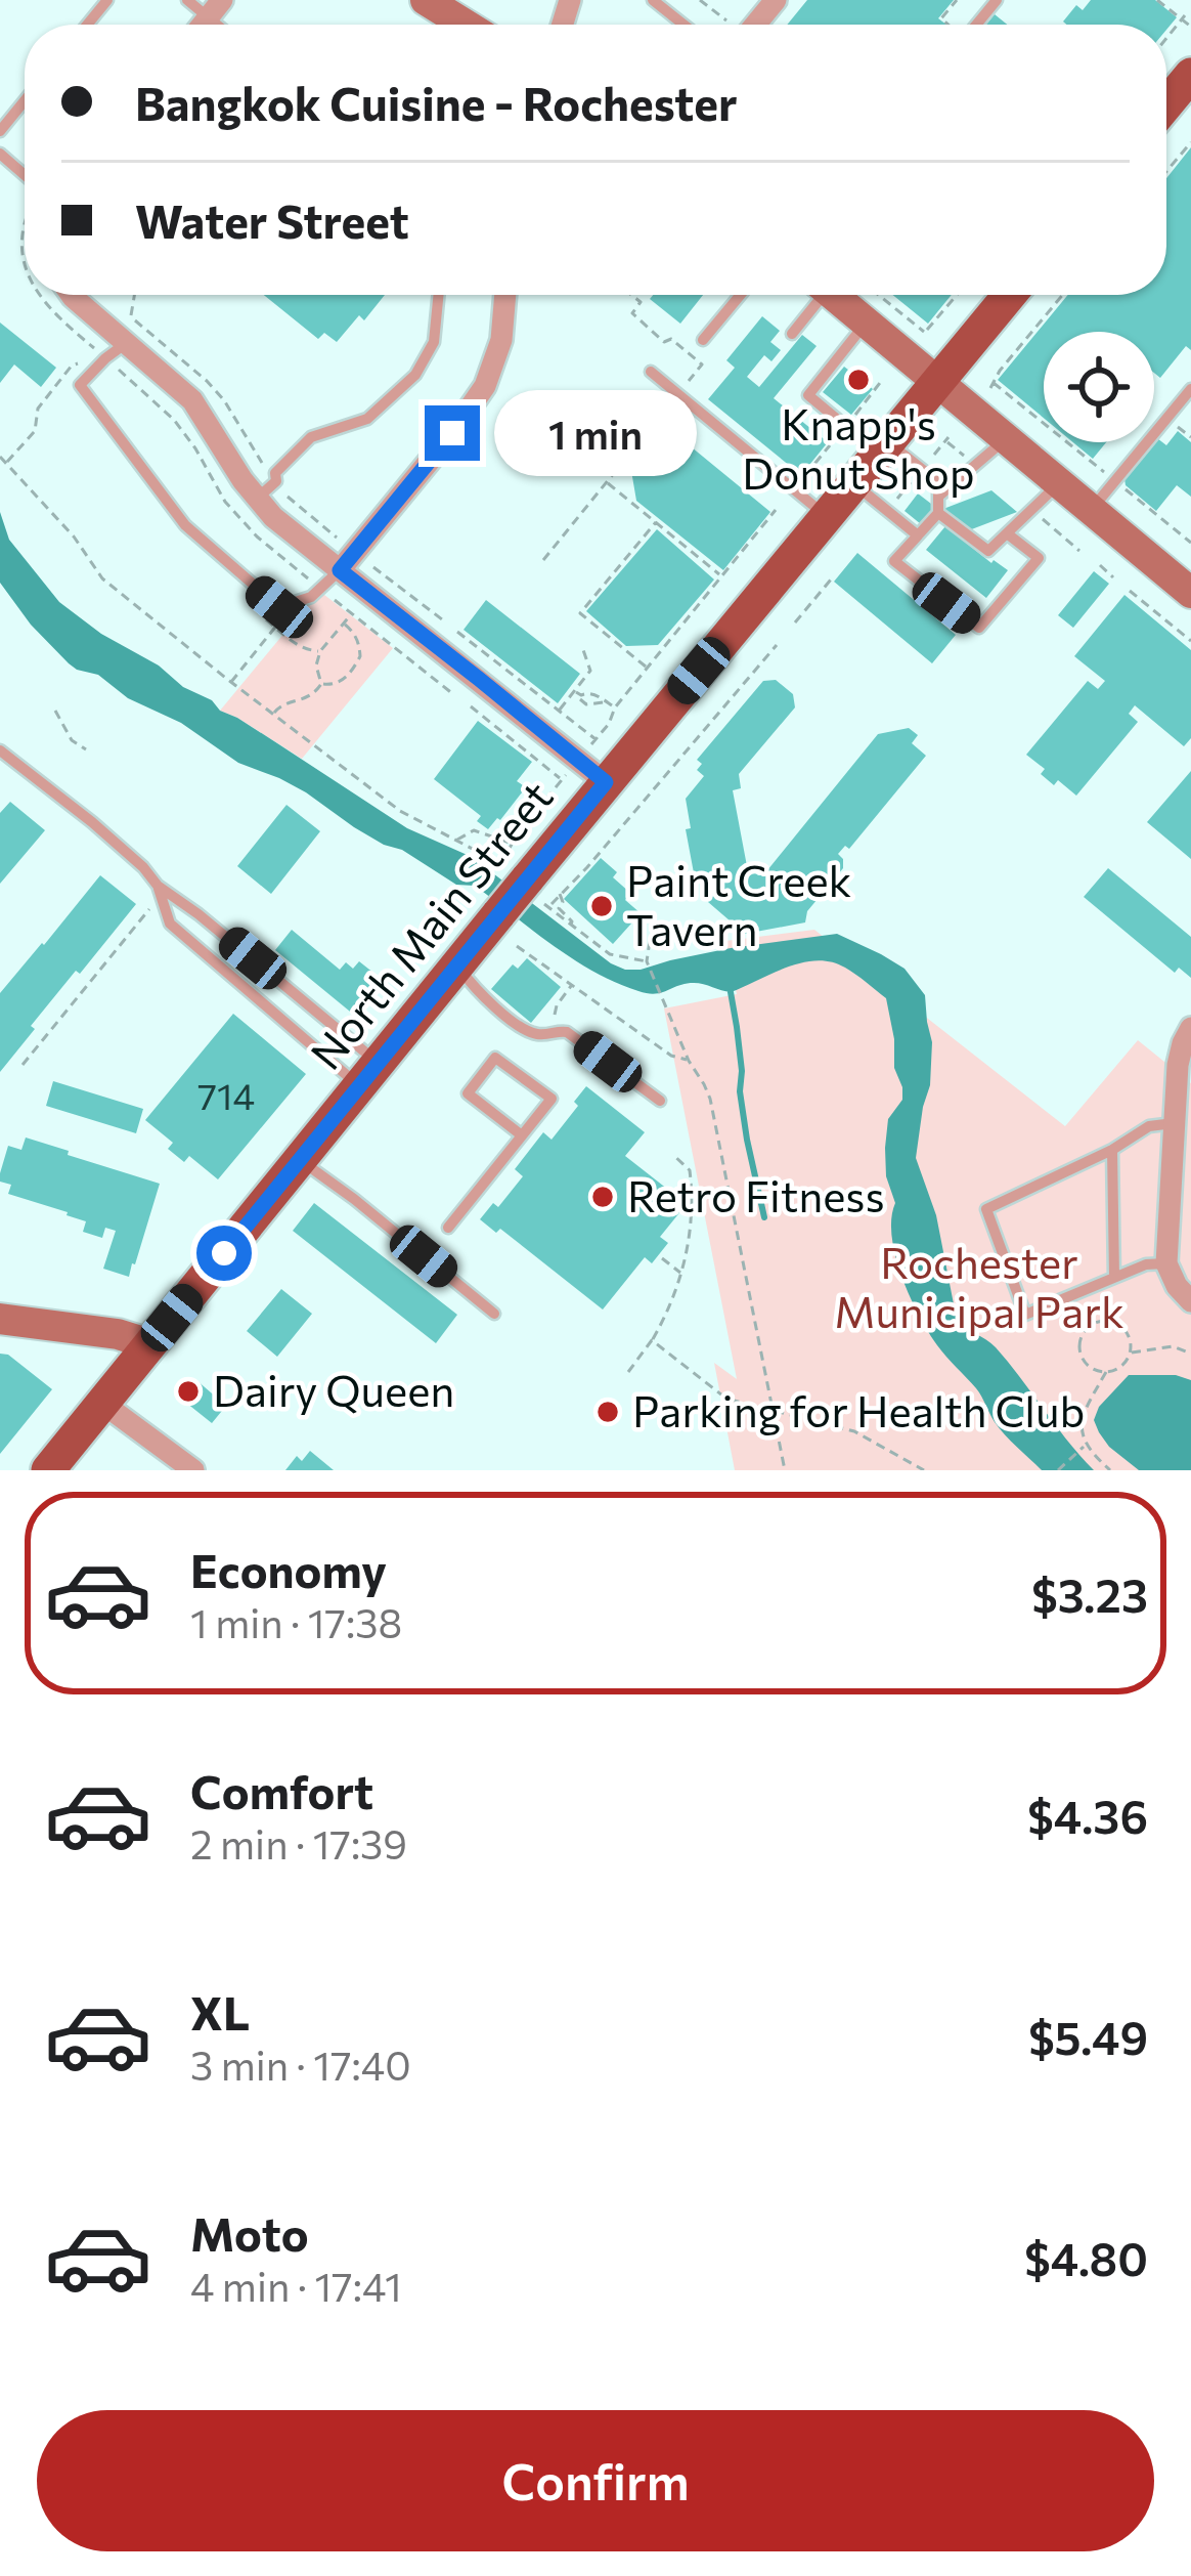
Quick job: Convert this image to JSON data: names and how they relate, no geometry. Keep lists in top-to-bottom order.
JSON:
{
  "streets": {
    "main road": ["North Main Street"]
  },
  "parks": ["Rochester Municipal Park"],
  "places": [
    "Knapp's Donut Shop",
    "Paint Creek Tavern",
    "Retro Fitness",
    "Dairy Queen",
    "Parking for Health Club"
  ],
  "house_numbers": ["714"],
  "page": {
    "banner": ["Bangkok Cuisine - Rochester", "Water Street"],
    "bubble": "1 min",
    "list": [
      {
        "name": "Economy",
        "note": "1 min · 17:38",
        "value": "$3.23"
      },
      {
        "name": "Comfort",
        "note": "2 min · 17:39",
        "value": "$4.36"
      },
      {
        "name": "XL",
        "note": "3 min · 17:40",
        "value": "$5.49"
      },
      {
        "name": "Moto",
        "note": "4 min · 17:41",
        "value": "$4.80"
      }
    ],
    "buttons": "Confirm"
  }
}
